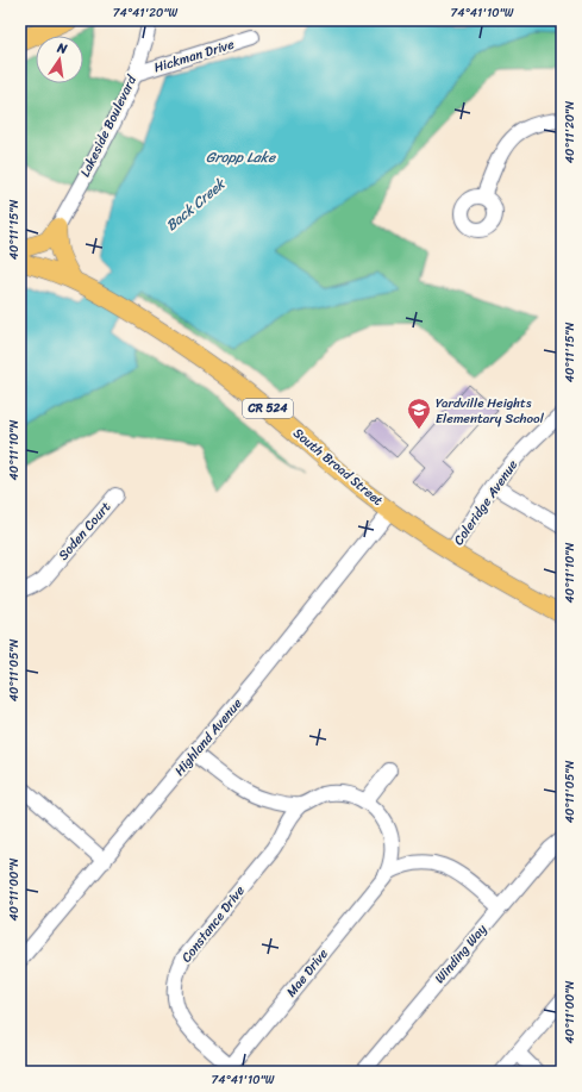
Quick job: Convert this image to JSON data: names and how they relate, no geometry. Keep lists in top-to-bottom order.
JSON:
{
  "streets": {
    "main road": ["CR 524", "South Broad Street"],
    "street": [
      "Hickman Drive",
      "Lakeside Boulevard",
      "Coleridge Avenue",
      "Soden Court",
      "Highland Avenue",
      "Constance Drive",
      "Winding Way",
      "Mae Drive"
    ]
  },
  "crossings": [
    ["Hickman Drive", "Lakeside Boulevard"],
    ["South Broad Street", "Coleridge Avenue"],
    ["South Broad Street", "Highland Avenue"],
    ["Constance Drive", "Mae Drive"]
  ],
  "water": ["Gropp Lake", "Back Creek"],
  "places": {
    "school or university": ["Yardville Heights Elementary School"]
  },
  "north": "top",
  "coordinates": [
    "74°41'20\"W",
    "74°41'10\"W",
    "40°11'20\"N",
    "40°11'15\"N",
    "40°11'10\"N",
    "40°11'05\"N",
    "40°11'00\"N"
  ]
}
